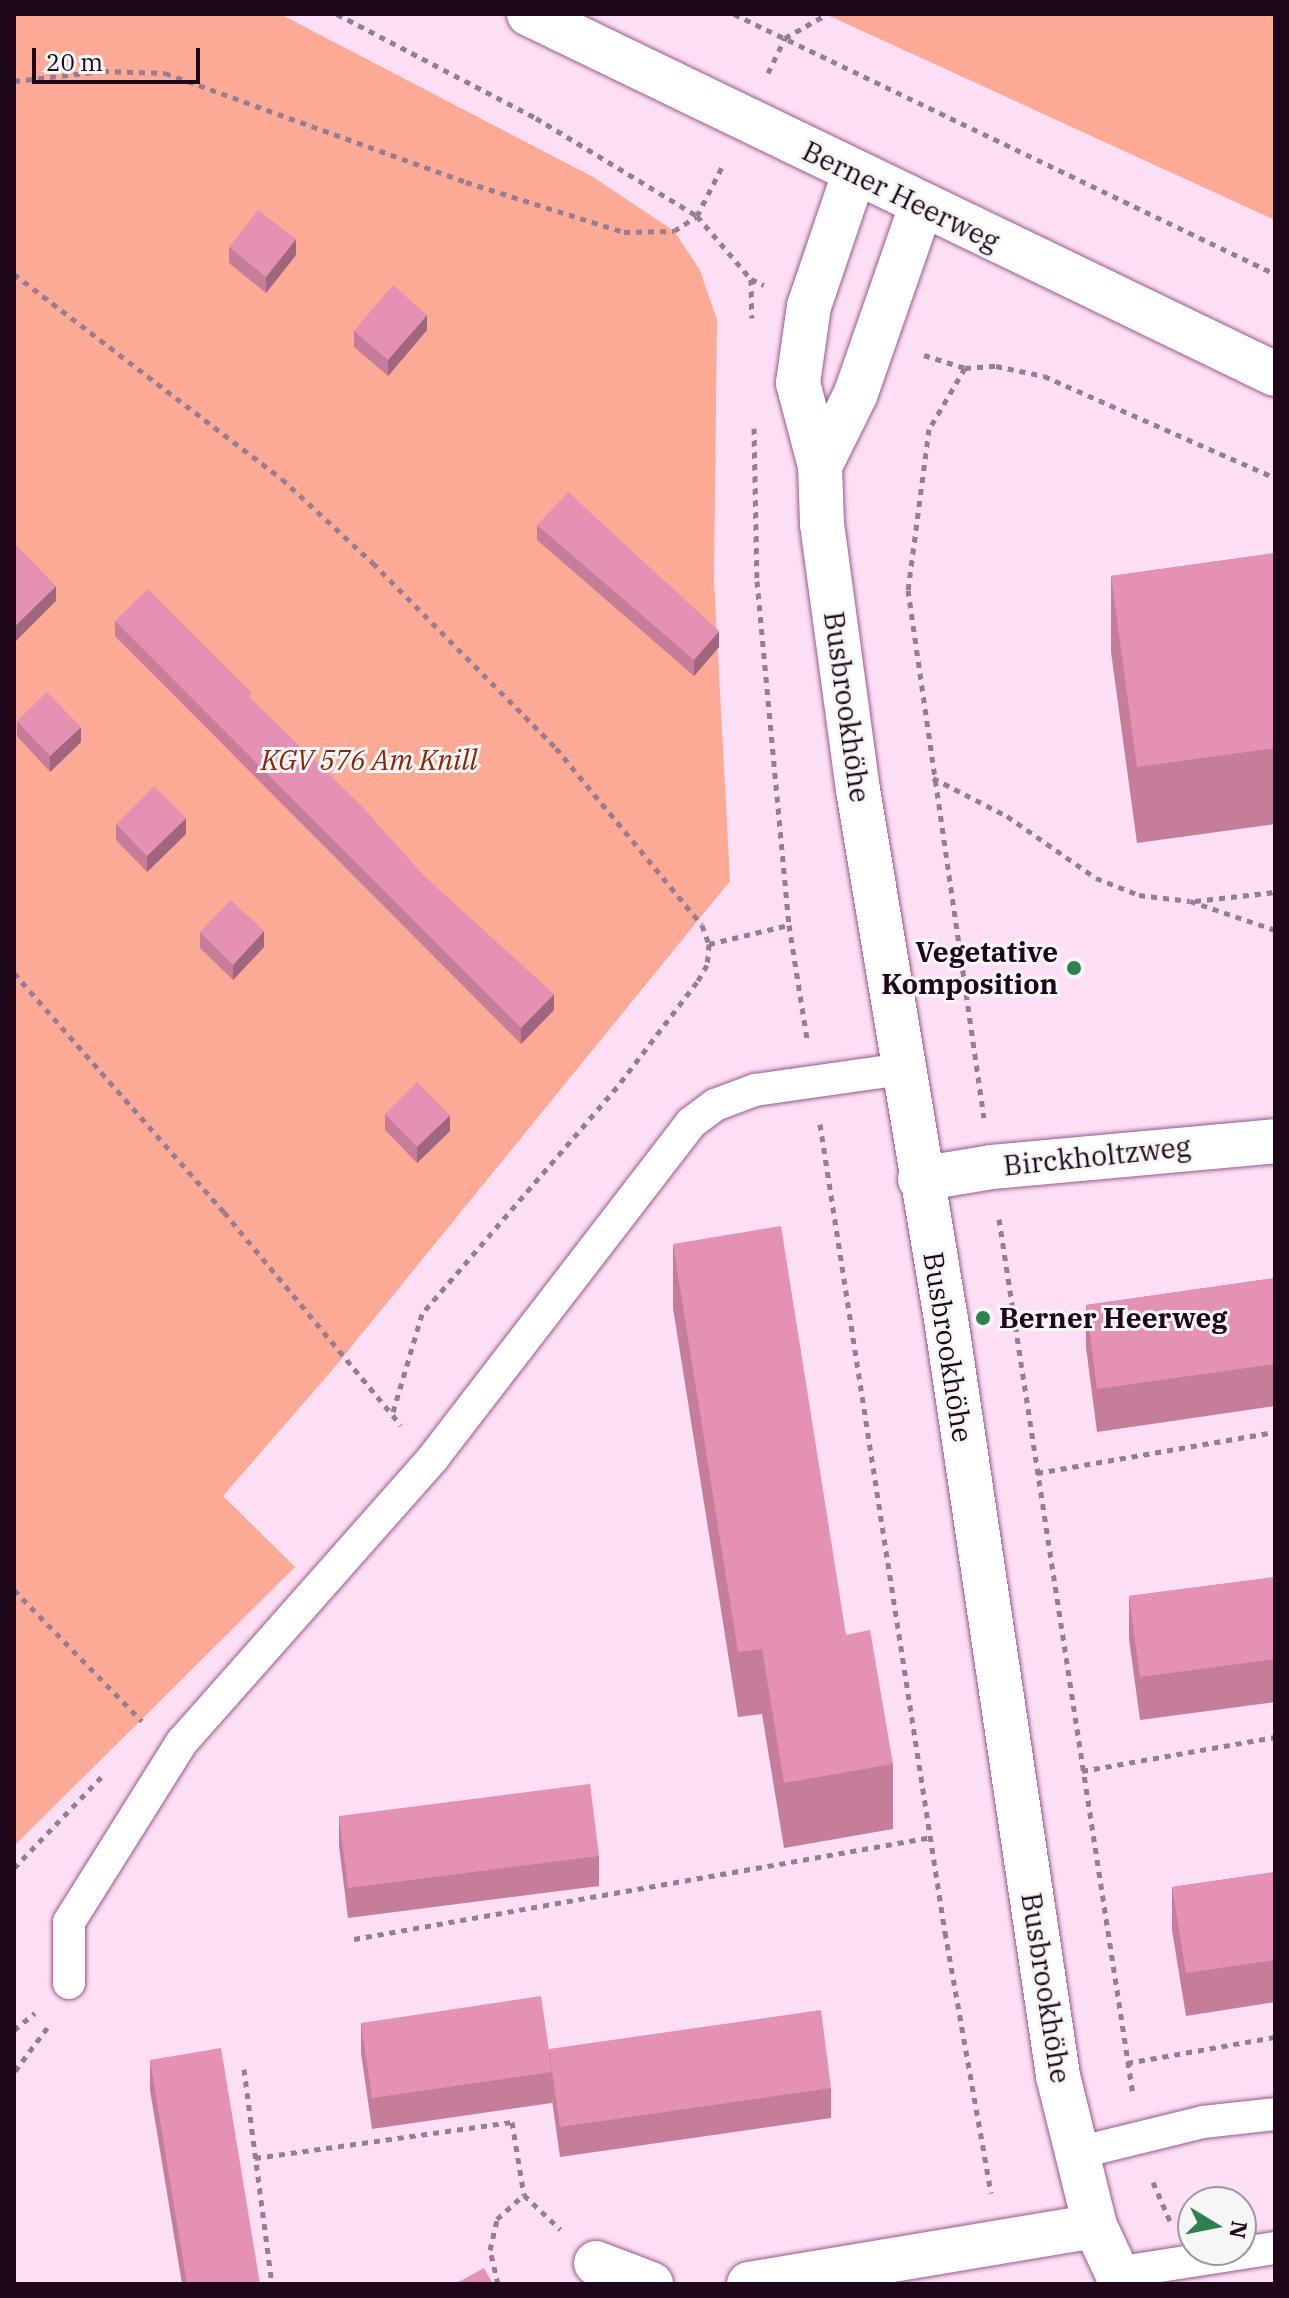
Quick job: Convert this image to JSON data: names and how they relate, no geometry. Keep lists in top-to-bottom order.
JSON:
{
  "streets": {
    "street": ["Berner Heerweg", "Busbrookhöhe", "Birckholtzweg"]
  },
  "crossings": [
    ["Berner Heerweg", "Busbrookhöhe"],
    ["Busbrookhöhe", "Birckholtzweg"]
  ],
  "parks": ["KGV 576 Am Knill"],
  "places": ["Vegetative Komposition", "Berner Heerweg"],
  "scale_bar": "20 m",
  "north": "right"
}
